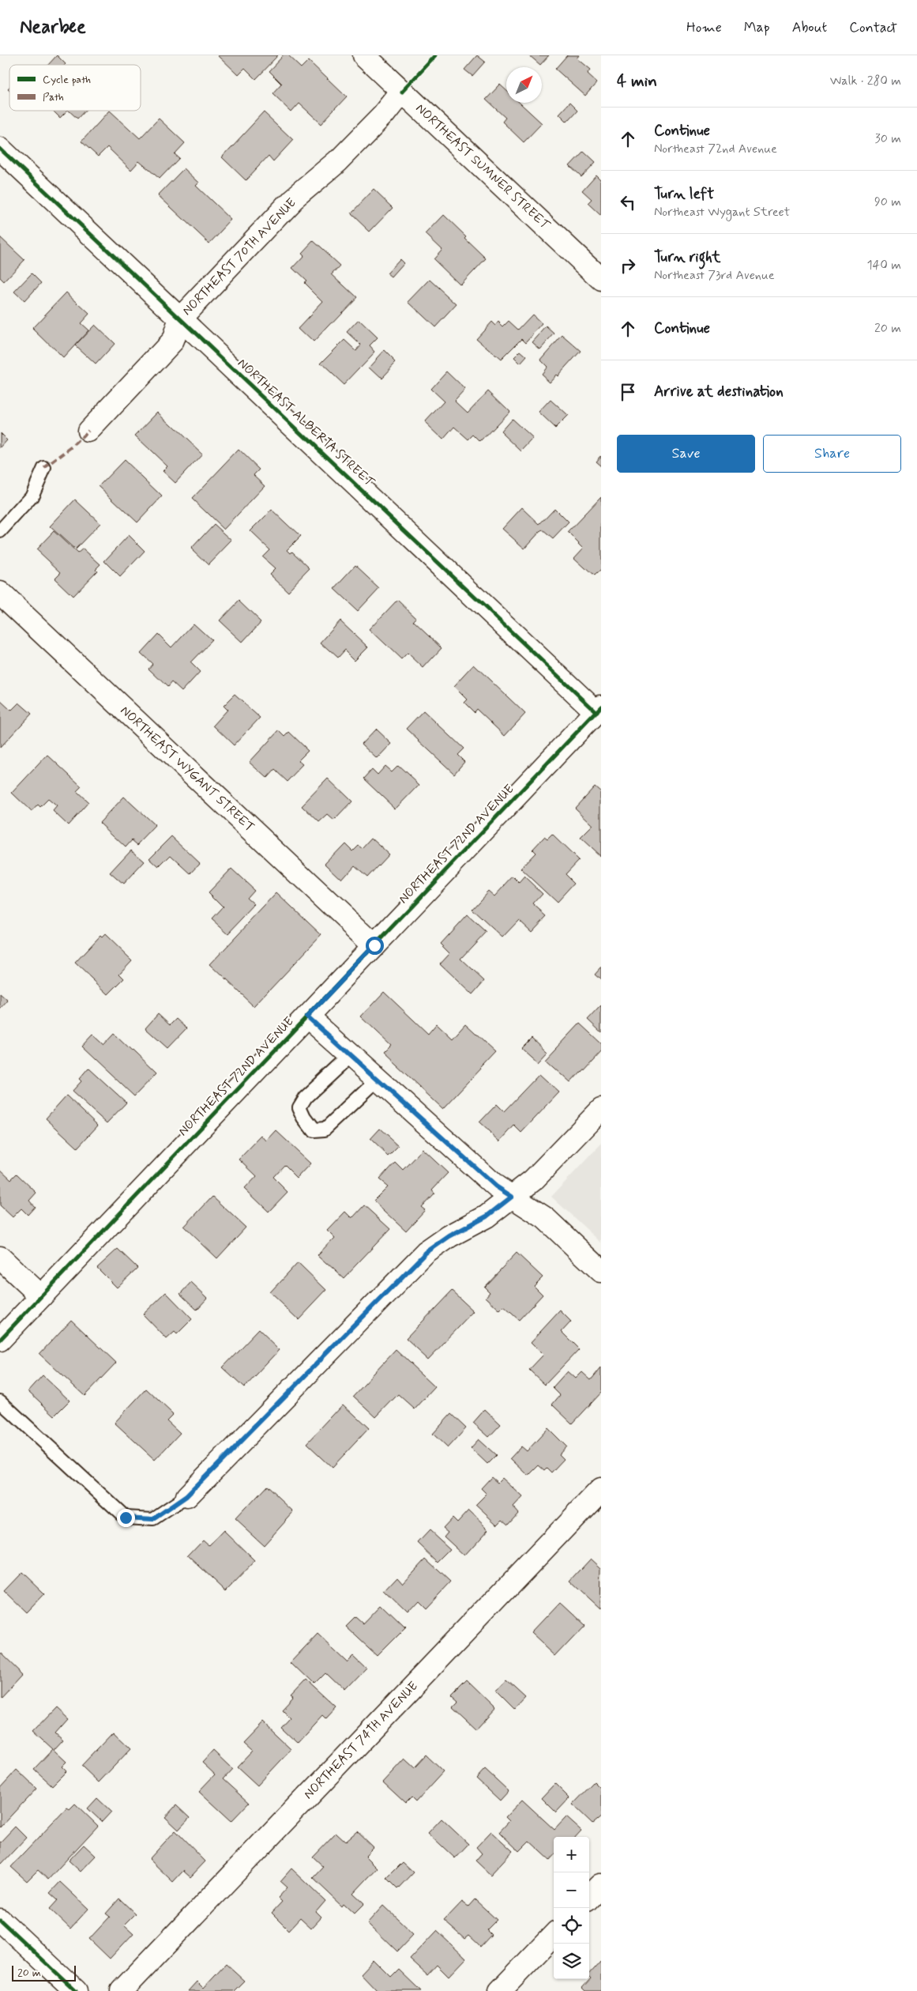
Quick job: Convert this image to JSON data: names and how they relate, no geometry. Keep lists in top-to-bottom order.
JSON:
{
  "streets": {
    "street": [
      "NORTHEAST SUMNER STREET",
      "NORTHEAST 70TH AVENUE",
      "NORTHEAST ALBERTA STREET",
      "NORTHEAST WYGANT STREET",
      "NORTHEAST 72ND AVENUE",
      "NORTHEAST 74TH AVENUE"
    ]
  },
  "crossings": [
    ["NORTHEAST SUMNER STREET", "NORTHEAST 70TH AVENUE"],
    ["NORTHEAST 70TH AVENUE", "NORTHEAST ALBERTA STREET"],
    ["NORTHEAST ALBERTA STREET", "NORTHEAST 72ND AVENUE"],
    ["NORTHEAST WYGANT STREET", "NORTHEAST 72ND AVENUE"]
  ],
  "legend": ["Cycle path", "Path"],
  "scale_bar": "20 m",
  "north": "top right",
  "page": {
    "header": "Nearbee",
    "nav": [
      "Home",
      "Map",
      "About",
      "Contact"
    ],
    "heading": ["4 min", "Walk · 280 m"],
    "list": [
      ["Continue", "Northeast 72nd Avenue", "30 m"],
      ["Turn left", "Northeast Wygant Street", "90 m"],
      ["Turn right", "Northeast 73rd Avenue", "140 m"],
      ["Continue", "20 m"],
      "Arrive at destination"
    ],
    "buttons": ["Save", "Share"],
    "map_buttons": ["+", "−"],
    "scale": "20 m"
  }
}
